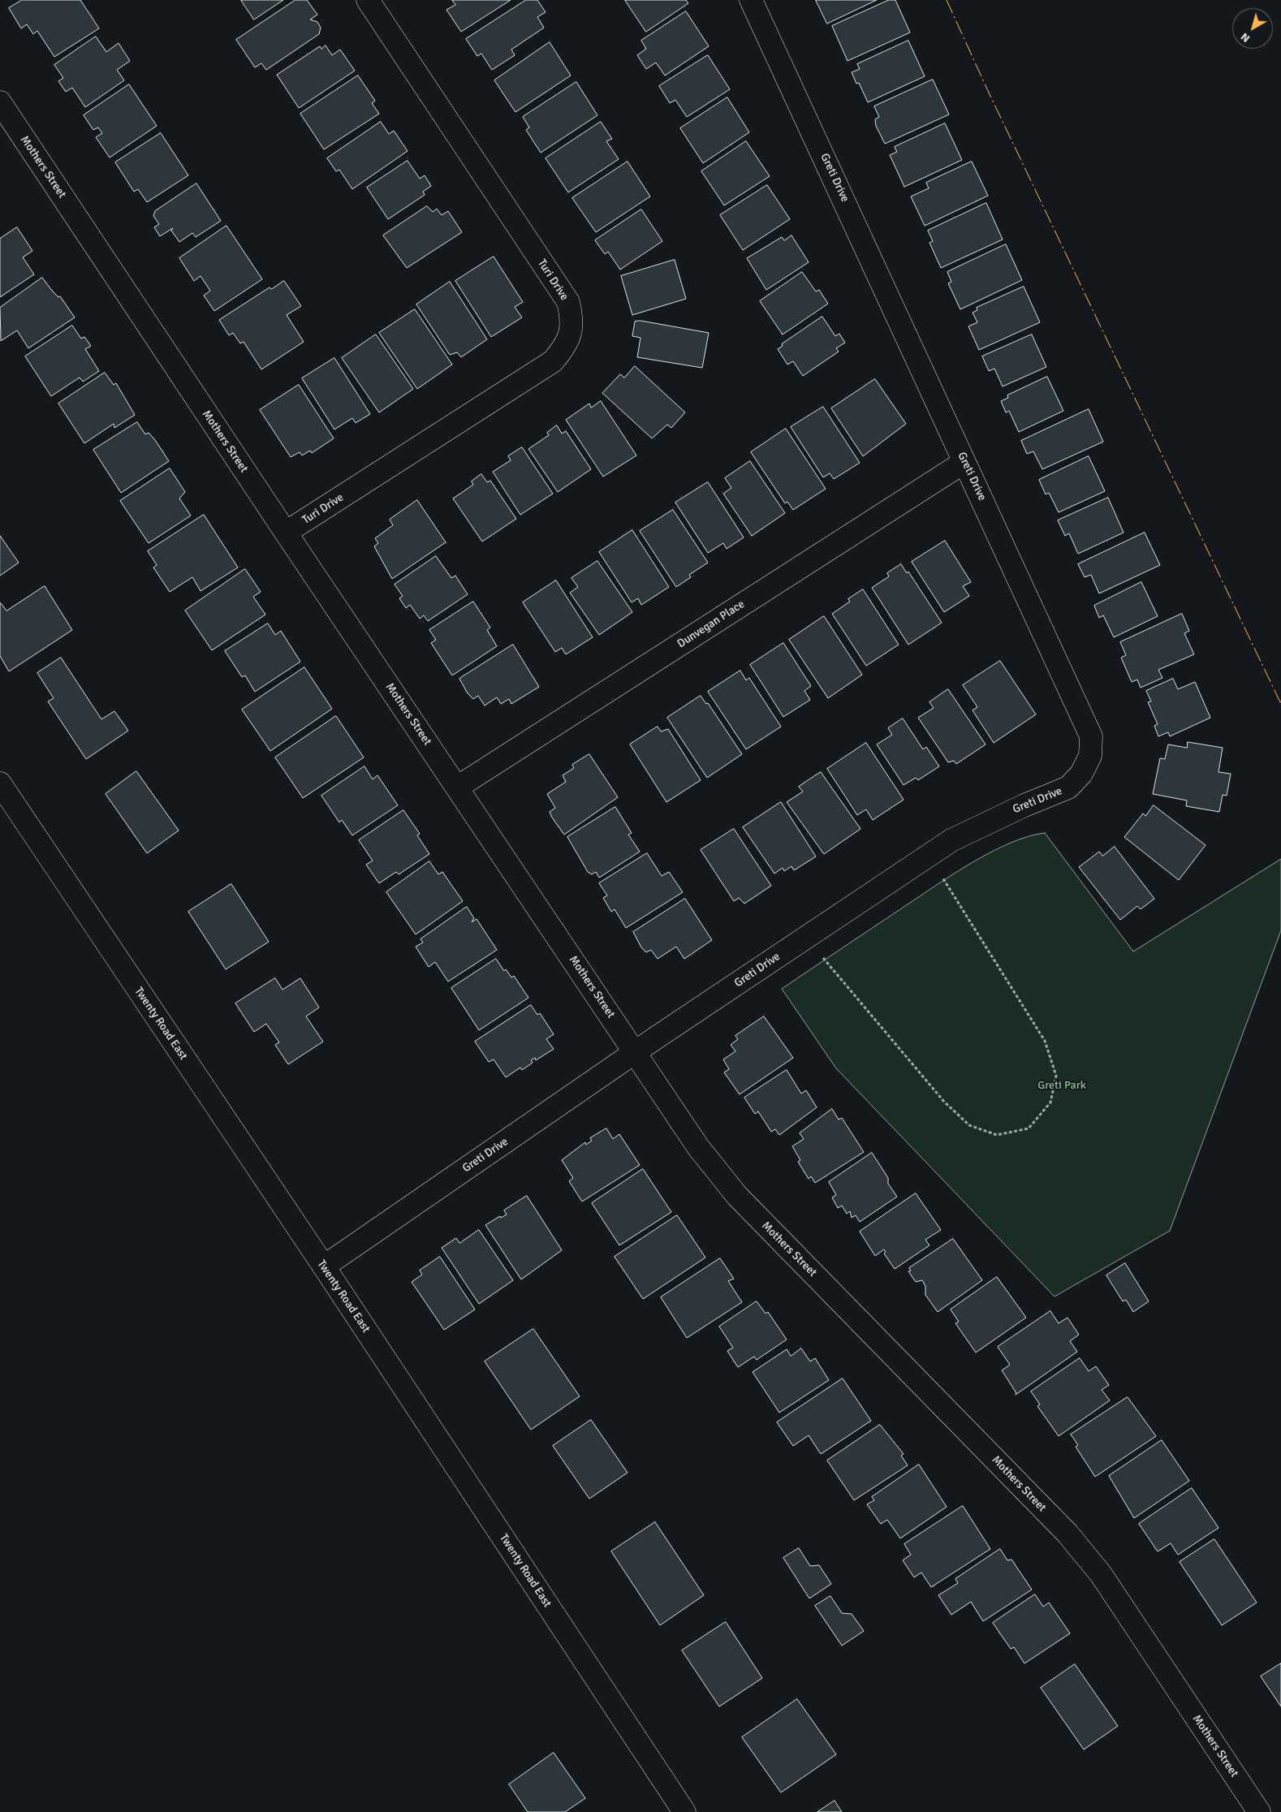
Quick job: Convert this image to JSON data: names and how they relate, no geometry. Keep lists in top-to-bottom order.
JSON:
{
  "streets": {
    "street": [
      "Mothers Street",
      "Greti Drive",
      "Turi Drive",
      "Dunvegan Place",
      "Twenty Road East"
    ]
  },
  "crossings": [
    ["Mothers Street", "Greti Drive"],
    ["Mothers Street", "Turi Drive"],
    ["Mothers Street", "Dunvegan Place"],
    ["Greti Drive", "Dunvegan Place"],
    ["Greti Drive", "Twenty Road East"]
  ],
  "parks": ["Greti Park"],
  "north": "bottom left"
}
